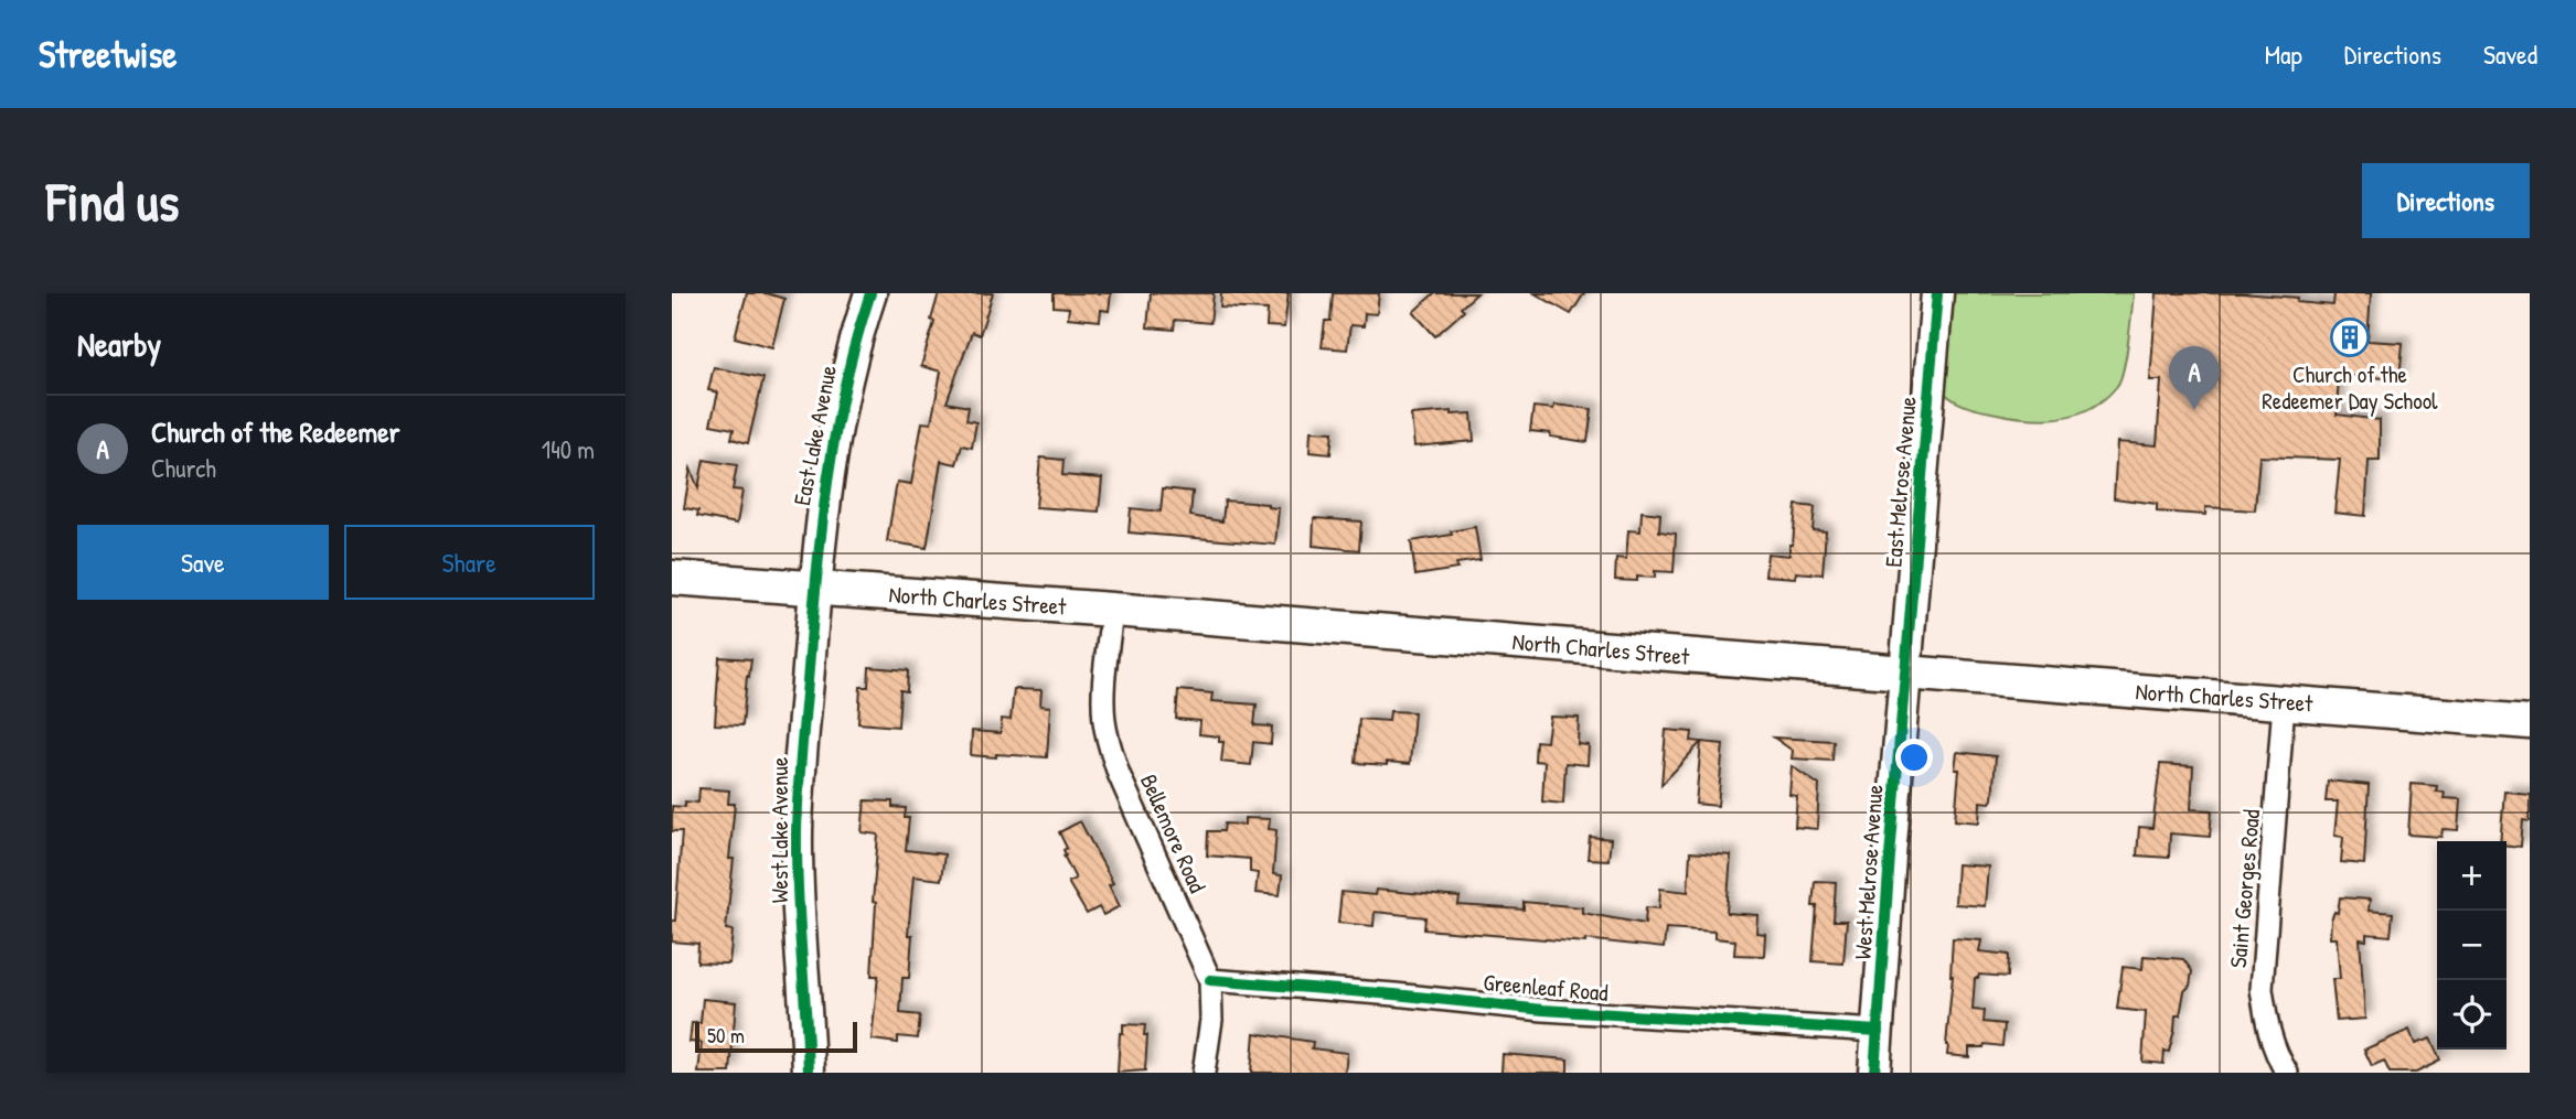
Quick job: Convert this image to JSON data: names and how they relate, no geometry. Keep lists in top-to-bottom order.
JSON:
{
  "streets": {
    "main road": ["North Charles Street"],
    "street": [
      "East Lake Avenue",
      "East Melrose Avenue",
      "West Lake Avenue",
      "Bellemore Road",
      "West Melrose Avenue",
      "Saint Georges Road",
      "Greenleaf Road"
    ]
  },
  "crossings": [
    ["East Lake Avenue", "North Charles Street"],
    ["East Lake Avenue", "West Lake Avenue"],
    ["East Melrose Avenue", "North Charles Street"],
    ["East Melrose Avenue", "West Melrose Avenue"],
    ["North Charles Street", "West Lake Avenue"],
    ["North Charles Street", "Bellemore Road"],
    ["North Charles Street", "West Melrose Avenue"],
    ["North Charles Street", "Saint Georges Road"],
    ["Bellemore Road", "Greenleaf Road"],
    ["West Melrose Avenue", "Greenleaf Road"]
  ],
  "places": {
    "building": ["Church of the Redeemer Day School"]
  },
  "scale_bar": "50 m",
  "page": {
    "header": "Streetwise",
    "nav": ["Map", "Directions", "Saved"],
    "buttons": [
      "Directions",
      ["Save", "Share"]
    ],
    "title": "Find us",
    "heading": "Nearby",
    "pins": "A",
    "list": [
      {
        "mark": "A",
        "name": "Church of the Redeemer",
        "note": "Church",
        "value": "140 m"
      }
    ],
    "map_buttons": ["+", "−"],
    "scale": "50 m"
  }
}
